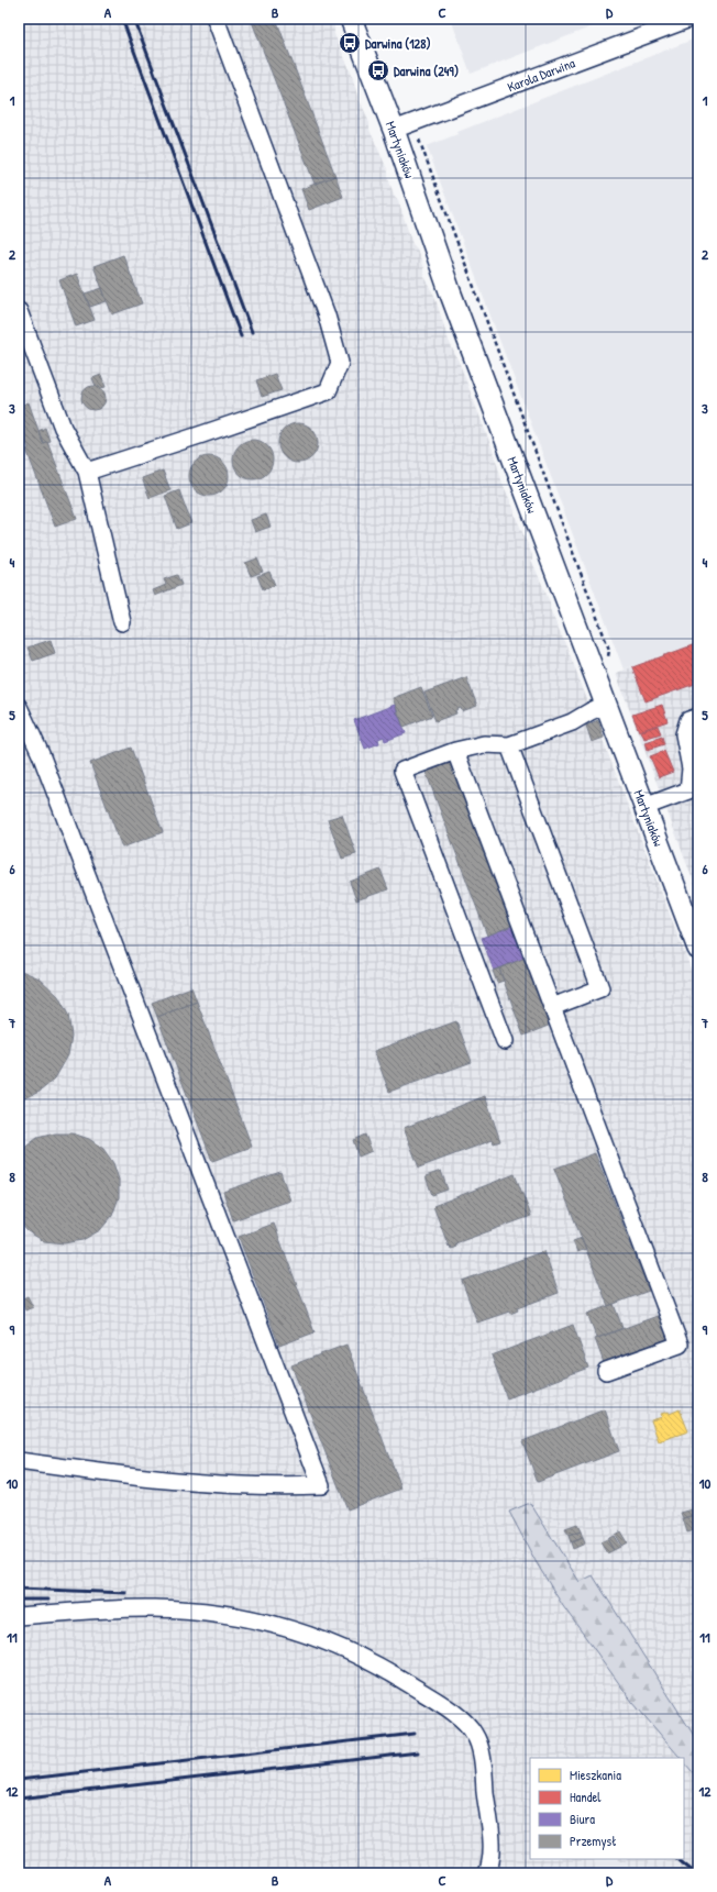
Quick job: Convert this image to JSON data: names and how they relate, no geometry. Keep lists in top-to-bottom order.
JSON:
{
  "streets": {
    "main road": ["Martyniaków"],
    "street": ["Karola Darwina"]
  },
  "crossings": [
    ["Karola Darwina", "Martyniaków"]
  ],
  "places": {
    "bus stop": ["Darwina (128)", "Darwina (249)"]
  },
  "legend": [
    "Mieszkania",
    "Handel",
    "Biura",
    "Przemysł"
  ],
  "grid": {
    "columns": [
      "A",
      "B",
      "C",
      "D"
    ],
    "rows": [
      "1",
      "2",
      "3",
      "4",
      "5",
      "6",
      "7",
      "8",
      "9",
      "10",
      "11",
      "12"
    ]
  }
}
